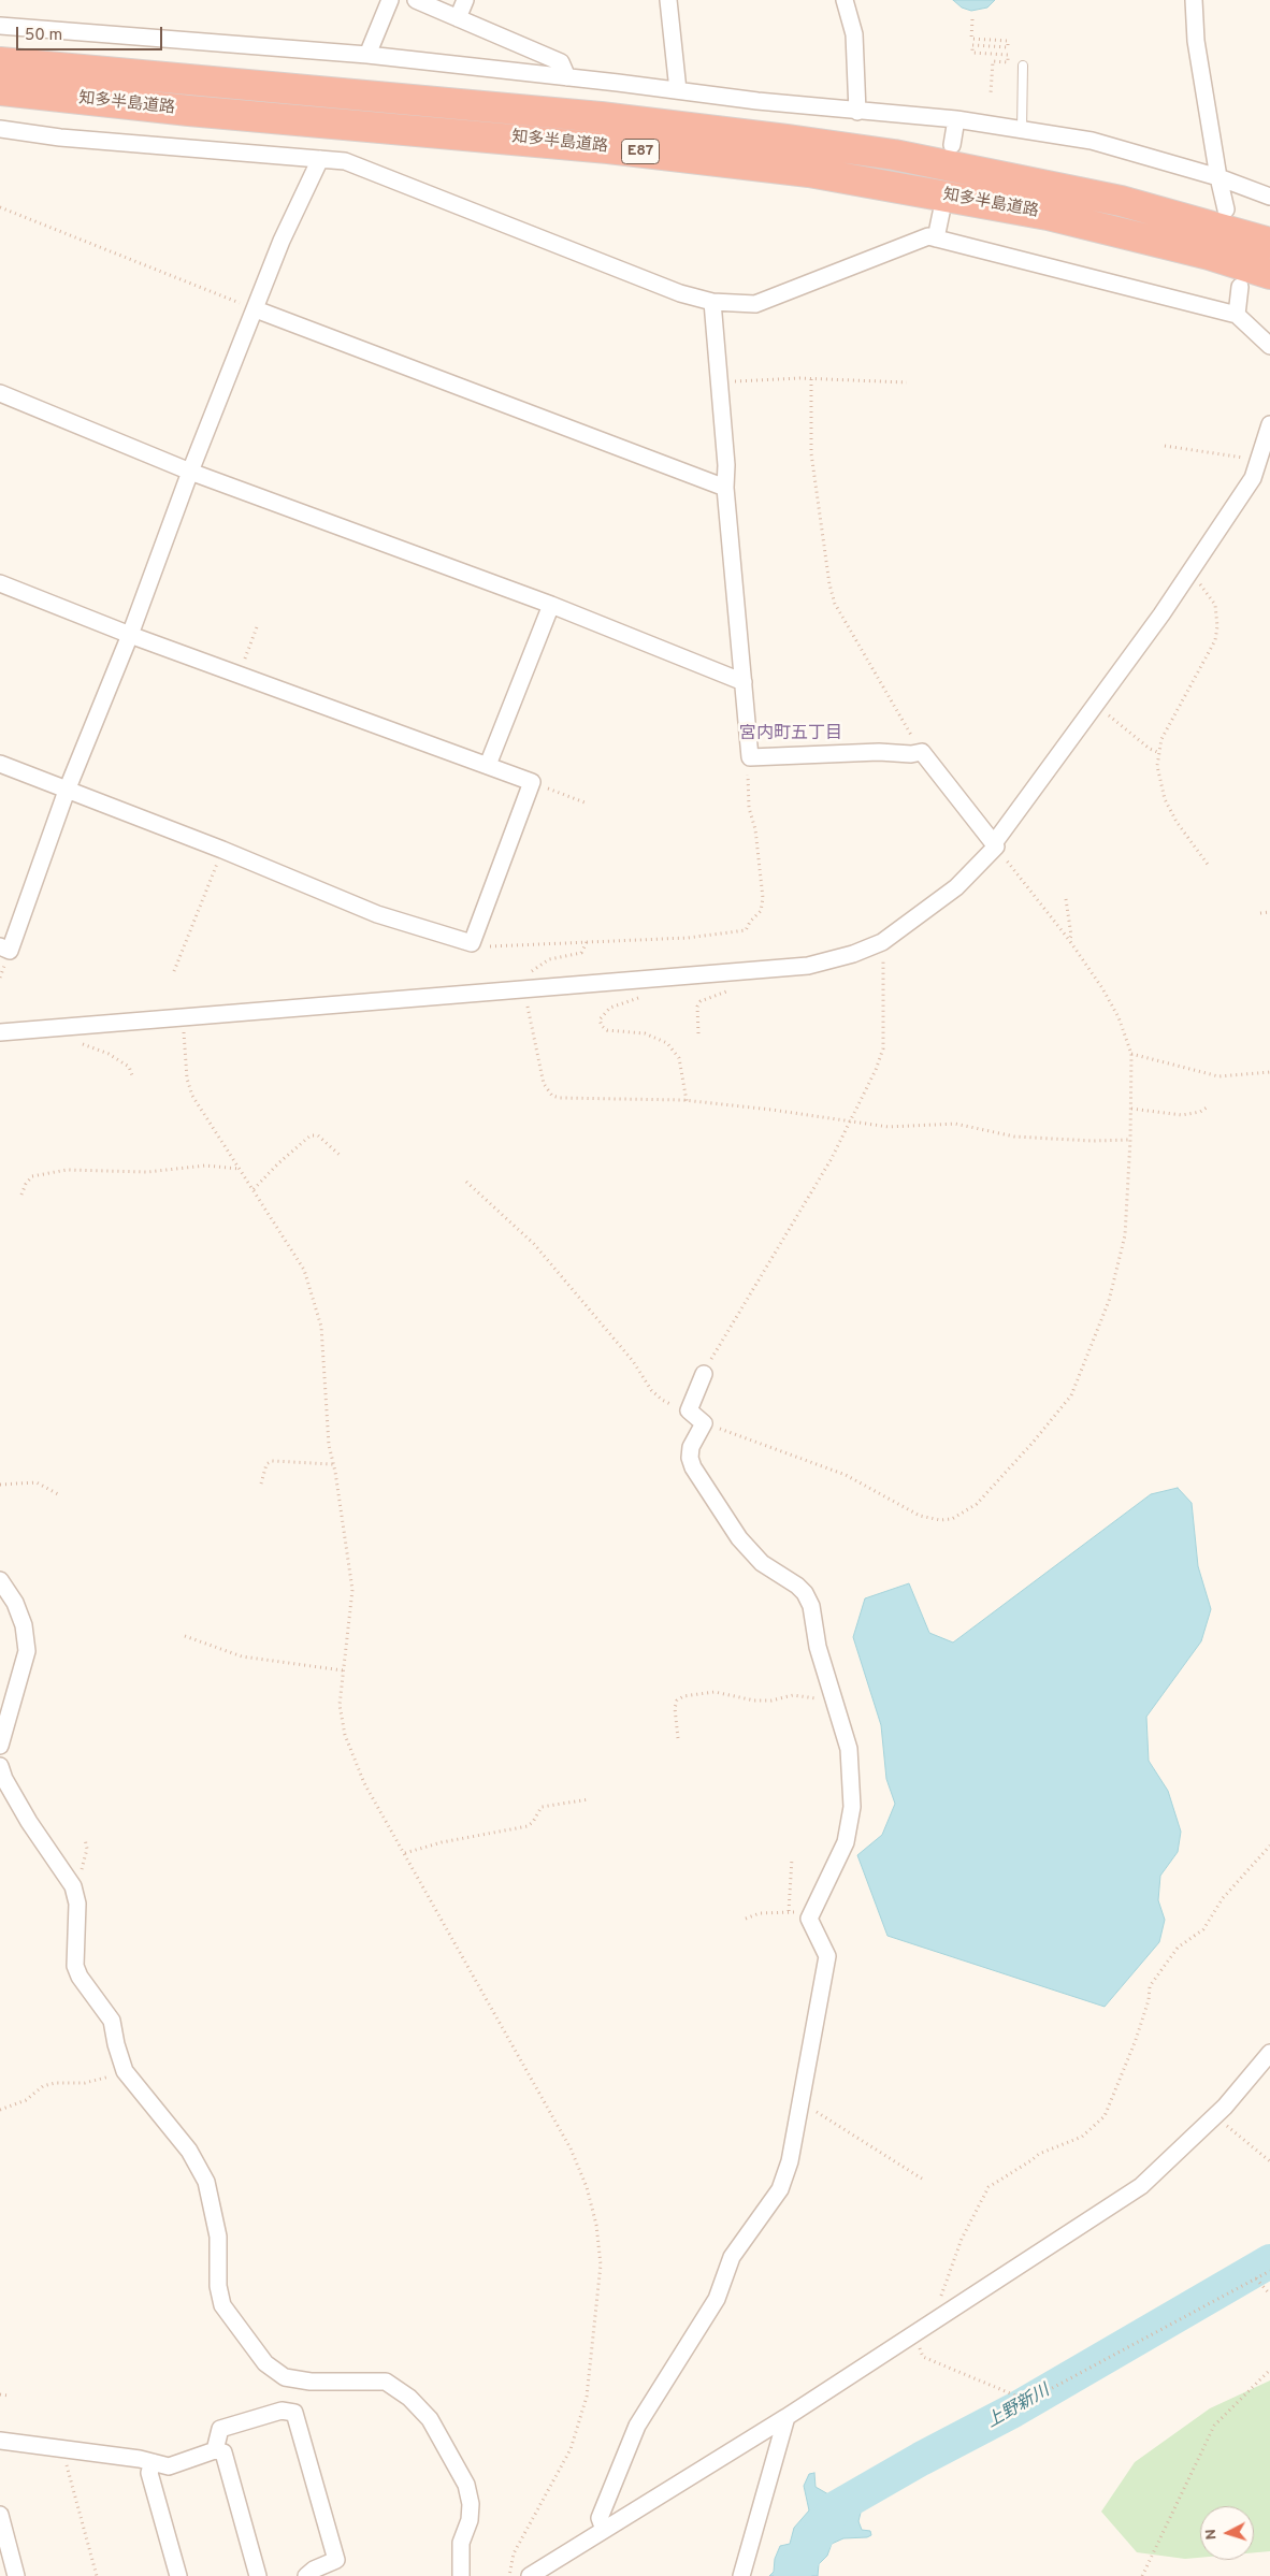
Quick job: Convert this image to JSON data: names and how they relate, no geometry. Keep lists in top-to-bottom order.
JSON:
{
  "streets": {
    "highway": ["知多半島道路", "E87"]
  },
  "districts": ["宮内町五丁目"],
  "water": ["上野新川"],
  "scale_bar": "50 m",
  "north": "left"
}
